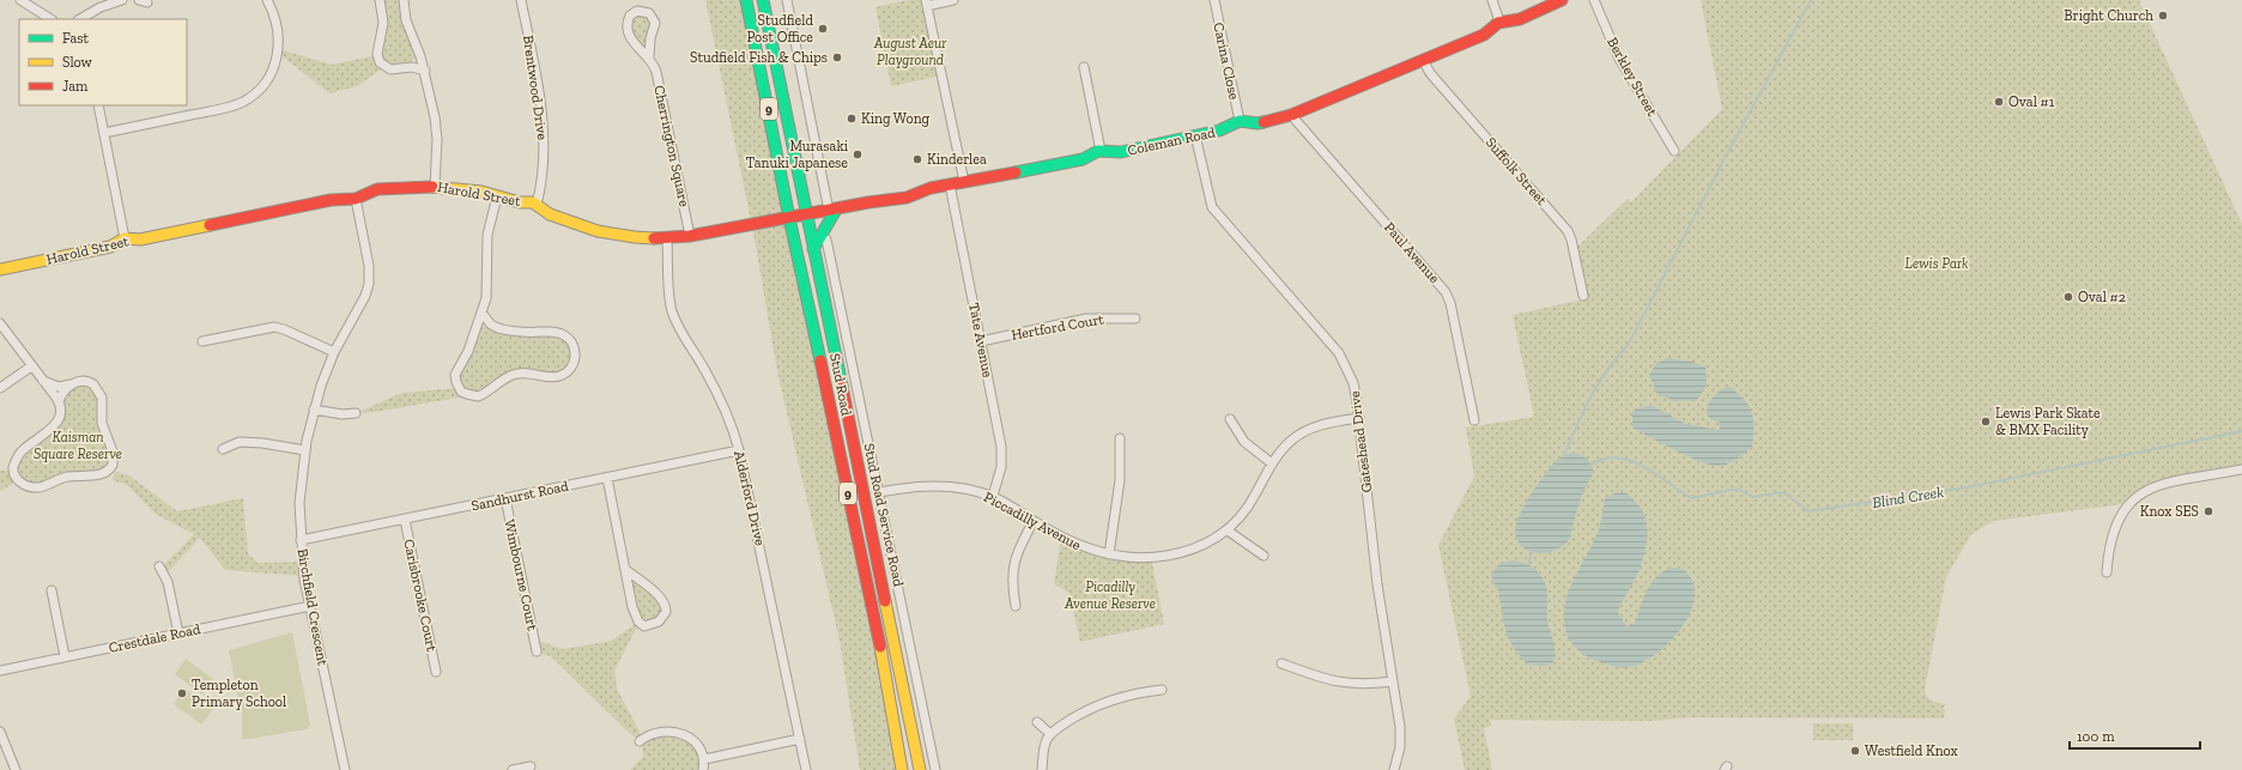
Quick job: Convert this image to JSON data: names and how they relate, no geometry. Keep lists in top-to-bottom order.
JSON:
{
  "streets": {
    "street": [
      "Carina Close",
      "Berkley Street",
      "Brentwood Drive",
      "9",
      "Coleman Road",
      "Cherrington Square",
      "Suffolk Street",
      "Harold Street",
      "Paul Avenue",
      "Hertford Court",
      "Tate Avenue",
      "Stud Road",
      "Gateshead Drive",
      "Sandhurst Road",
      "Alderford Drive",
      "Stud Road Service Road",
      "Piccadilly Avenue",
      "Wimbourne Court",
      "Carisbrooke Court",
      "Birchfield Crescent",
      "Crestdale Road"
    ]
  },
  "crossings": [
    ["Carina Close", "Coleman Road"],
    ["Brentwood Drive", "Harold Street"],
    ["Coleman Road", "Suffolk Street"],
    ["Coleman Road", "Harold Street"],
    ["Coleman Road", "Paul Avenue"],
    ["Coleman Road", "Tate Avenue"],
    ["Coleman Road", "Stud Road"],
    ["Coleman Road", "Gateshead Drive"],
    ["Cherrington Square", "Harold Street"],
    ["Harold Street", "Stud Road"],
    ["Harold Street", "Alderford Drive"],
    ["Harold Street", "Birchfield Crescent"],
    ["Hertford Court", "Tate Avenue"],
    ["Tate Avenue", "Piccadilly Avenue"],
    ["Gateshead Drive", "Piccadilly Avenue"],
    ["Sandhurst Road", "Alderford Drive"],
    ["Sandhurst Road", "Wimbourne Court"],
    ["Sandhurst Road", "Carisbrooke Court"],
    ["Sandhurst Road", "Birchfield Crescent"],
    ["Stud Road Service Road", "Piccadilly Avenue"],
    ["Birchfield Crescent", "Crestdale Road"]
  ],
  "water": ["Blind Creek"],
  "parks": [
    "August Aeur Playground",
    "Lewis Park",
    "Kaisman Square Reserve",
    "Picadilly Avenue Reserve"
  ],
  "places": [
    "Bright Church",
    "Studfield Post Office",
    "Studfield Fish & Chips",
    "Oval #1",
    "King Wong",
    "Murasaki Tanuki Japanese",
    "Kinderlea",
    "Oval #2",
    "Lewis Park Skate & BMX Facility",
    "Knox SES",
    "Templeton Primary School",
    "Westfield Knox"
  ],
  "legend": ["Fast", "Slow", "Jam"],
  "scale_bar": "100 m"
}
